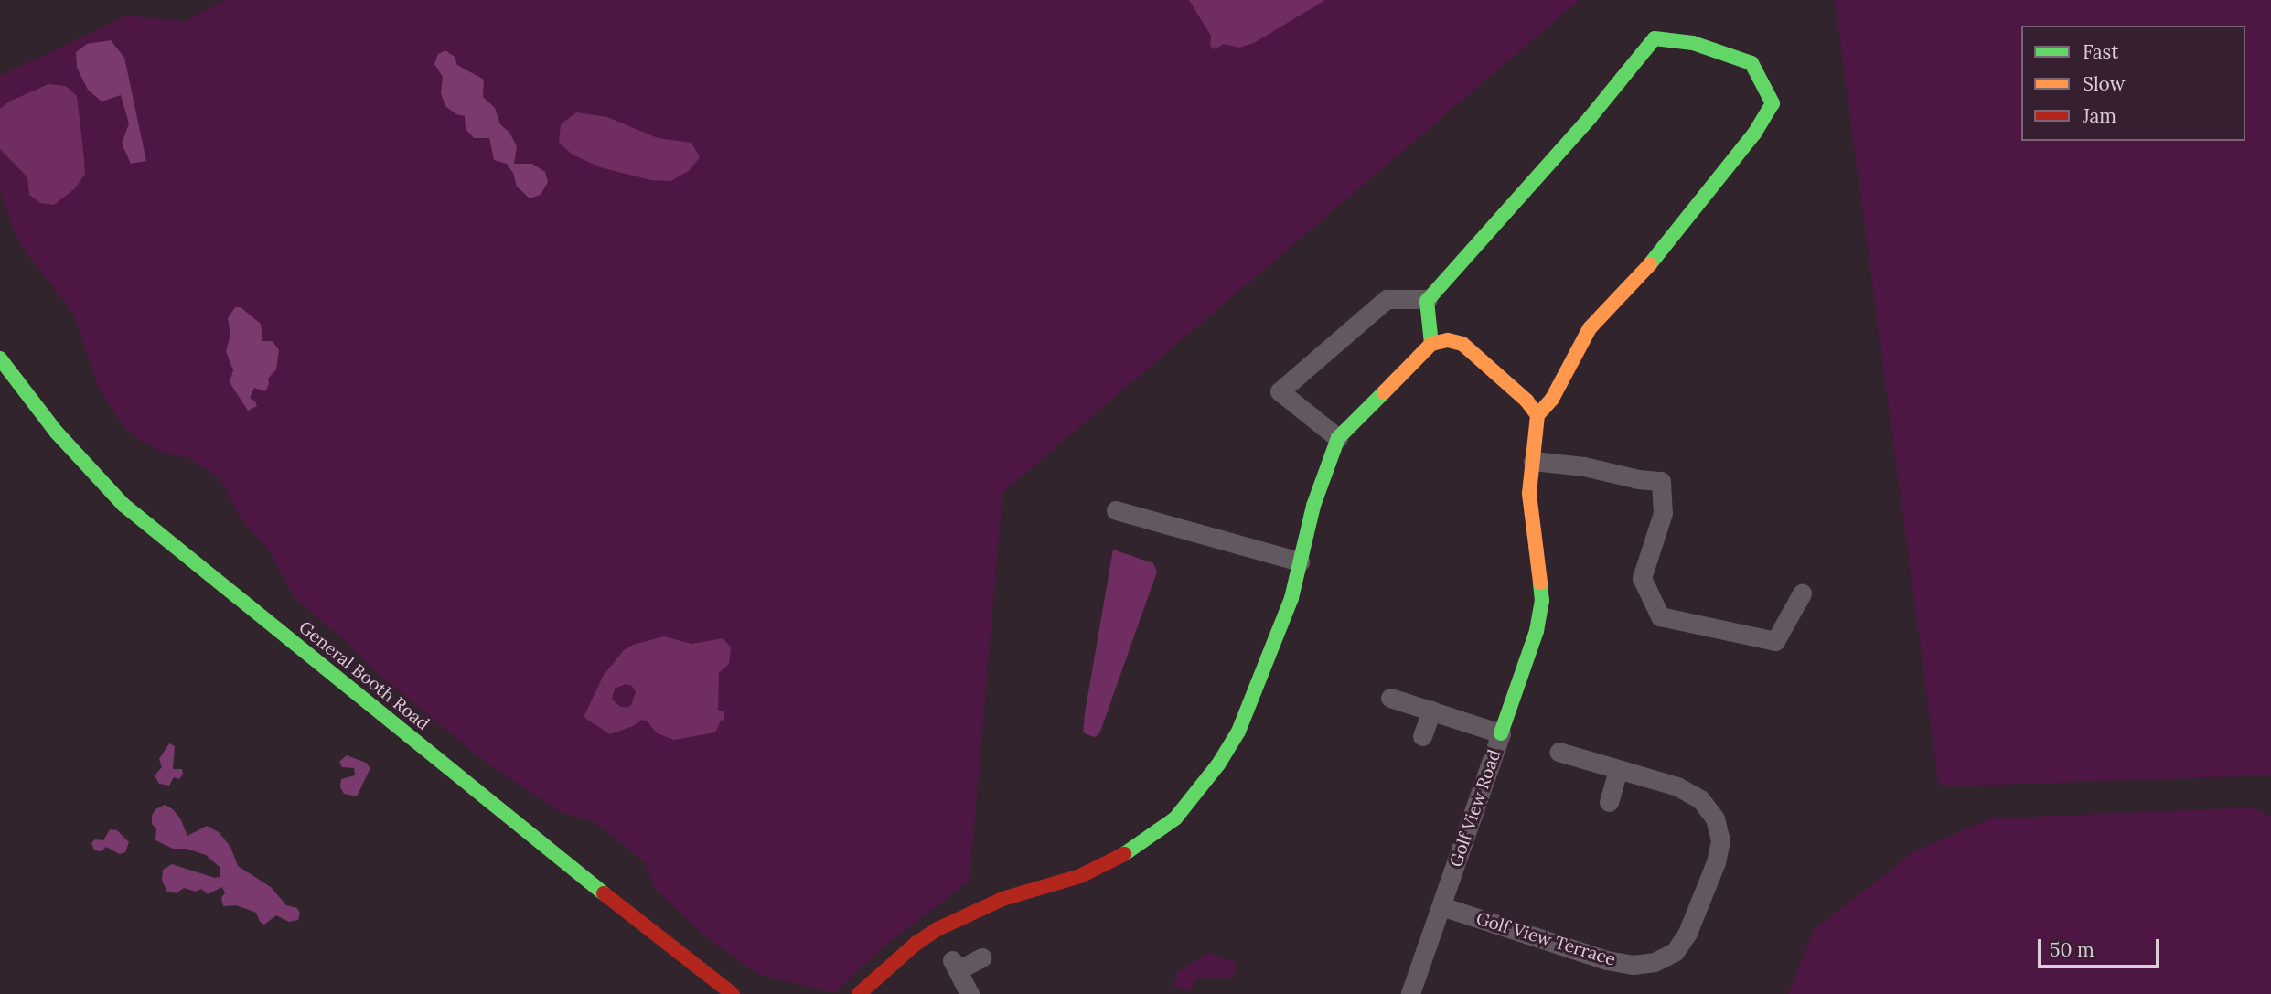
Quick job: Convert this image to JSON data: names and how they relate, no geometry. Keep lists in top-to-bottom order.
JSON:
{
  "streets": {
    "street": ["General Booth Road", "Golf View Road", "Golf View Terrace"]
  },
  "crossings": [
    ["Golf View Road", "Golf View Terrace"]
  ],
  "legend": ["Fast", "Slow", "Jam"],
  "scale_bar": "50 m"
}
